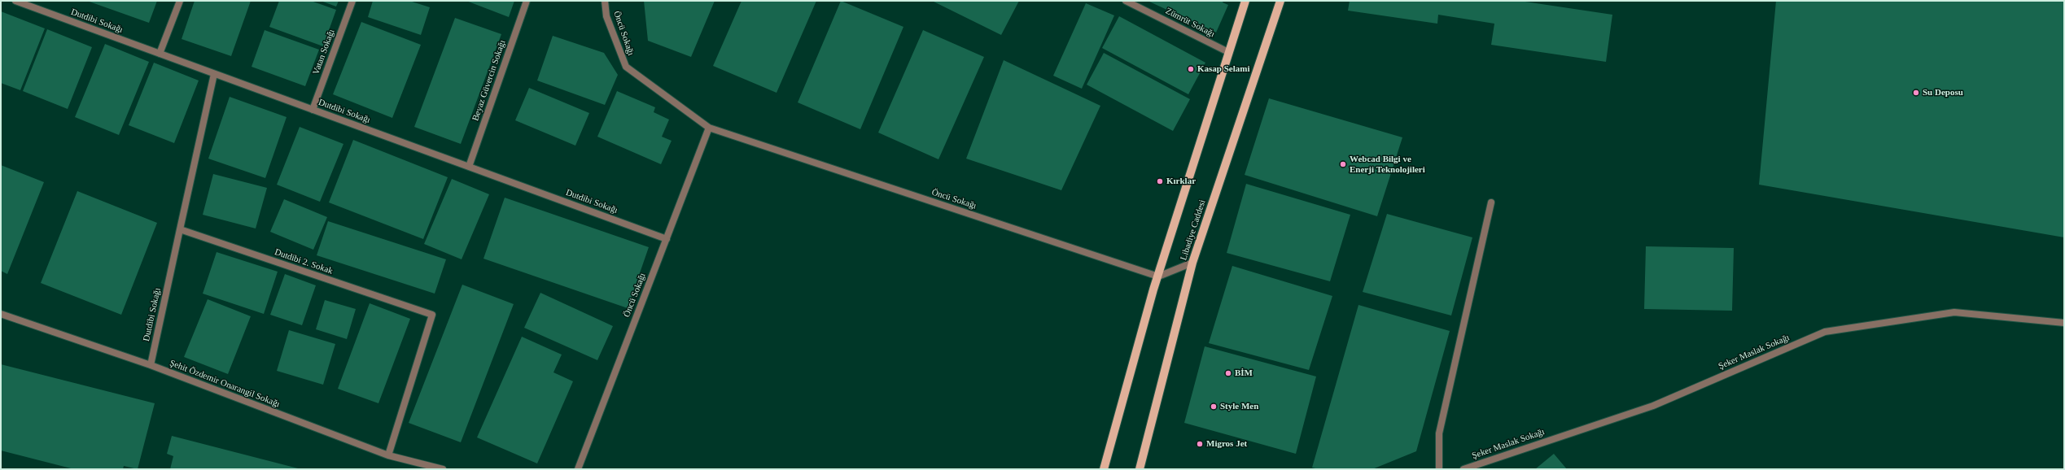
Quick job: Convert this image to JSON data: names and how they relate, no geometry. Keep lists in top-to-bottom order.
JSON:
{
  "streets": {
    "main road": ["Libadiye Caddesi"],
    "street": [
      "Dutdibi Sokağı",
      "Zümrüt Sokağı",
      "Öncü Sokağı",
      "Vatan Sokağı",
      "Beyaz Güvercin Sokağı",
      "Dutdibi 2. Sokak",
      "Şeker Maslak Sokağı",
      "Şehit Özdemir Onarangil Sokağı"
    ]
  },
  "crossings": [
    ["Dutdibi Sokağı", "Öncü Sokağı"],
    ["Dutdibi Sokağı", "Vatan Sokağı"],
    ["Dutdibi Sokağı", "Beyaz Güvercin Sokağı"],
    ["Dutdibi Sokağı", "Dutdibi 2. Sokak"],
    ["Dutdibi Sokağı", "Şehit Özdemir Onarangil Sokağı"],
    ["Dutdibi 2. Sokak", "Şehit Özdemir Onarangil Sokağı"]
  ],
  "places": [
    "Kasap Selami",
    "Su Deposu",
    "Webcad Bilgi ve Enerji Teknolojileri",
    "Kırklar",
    "BİM",
    "Style Men",
    "Migros Jet"
  ]
}
